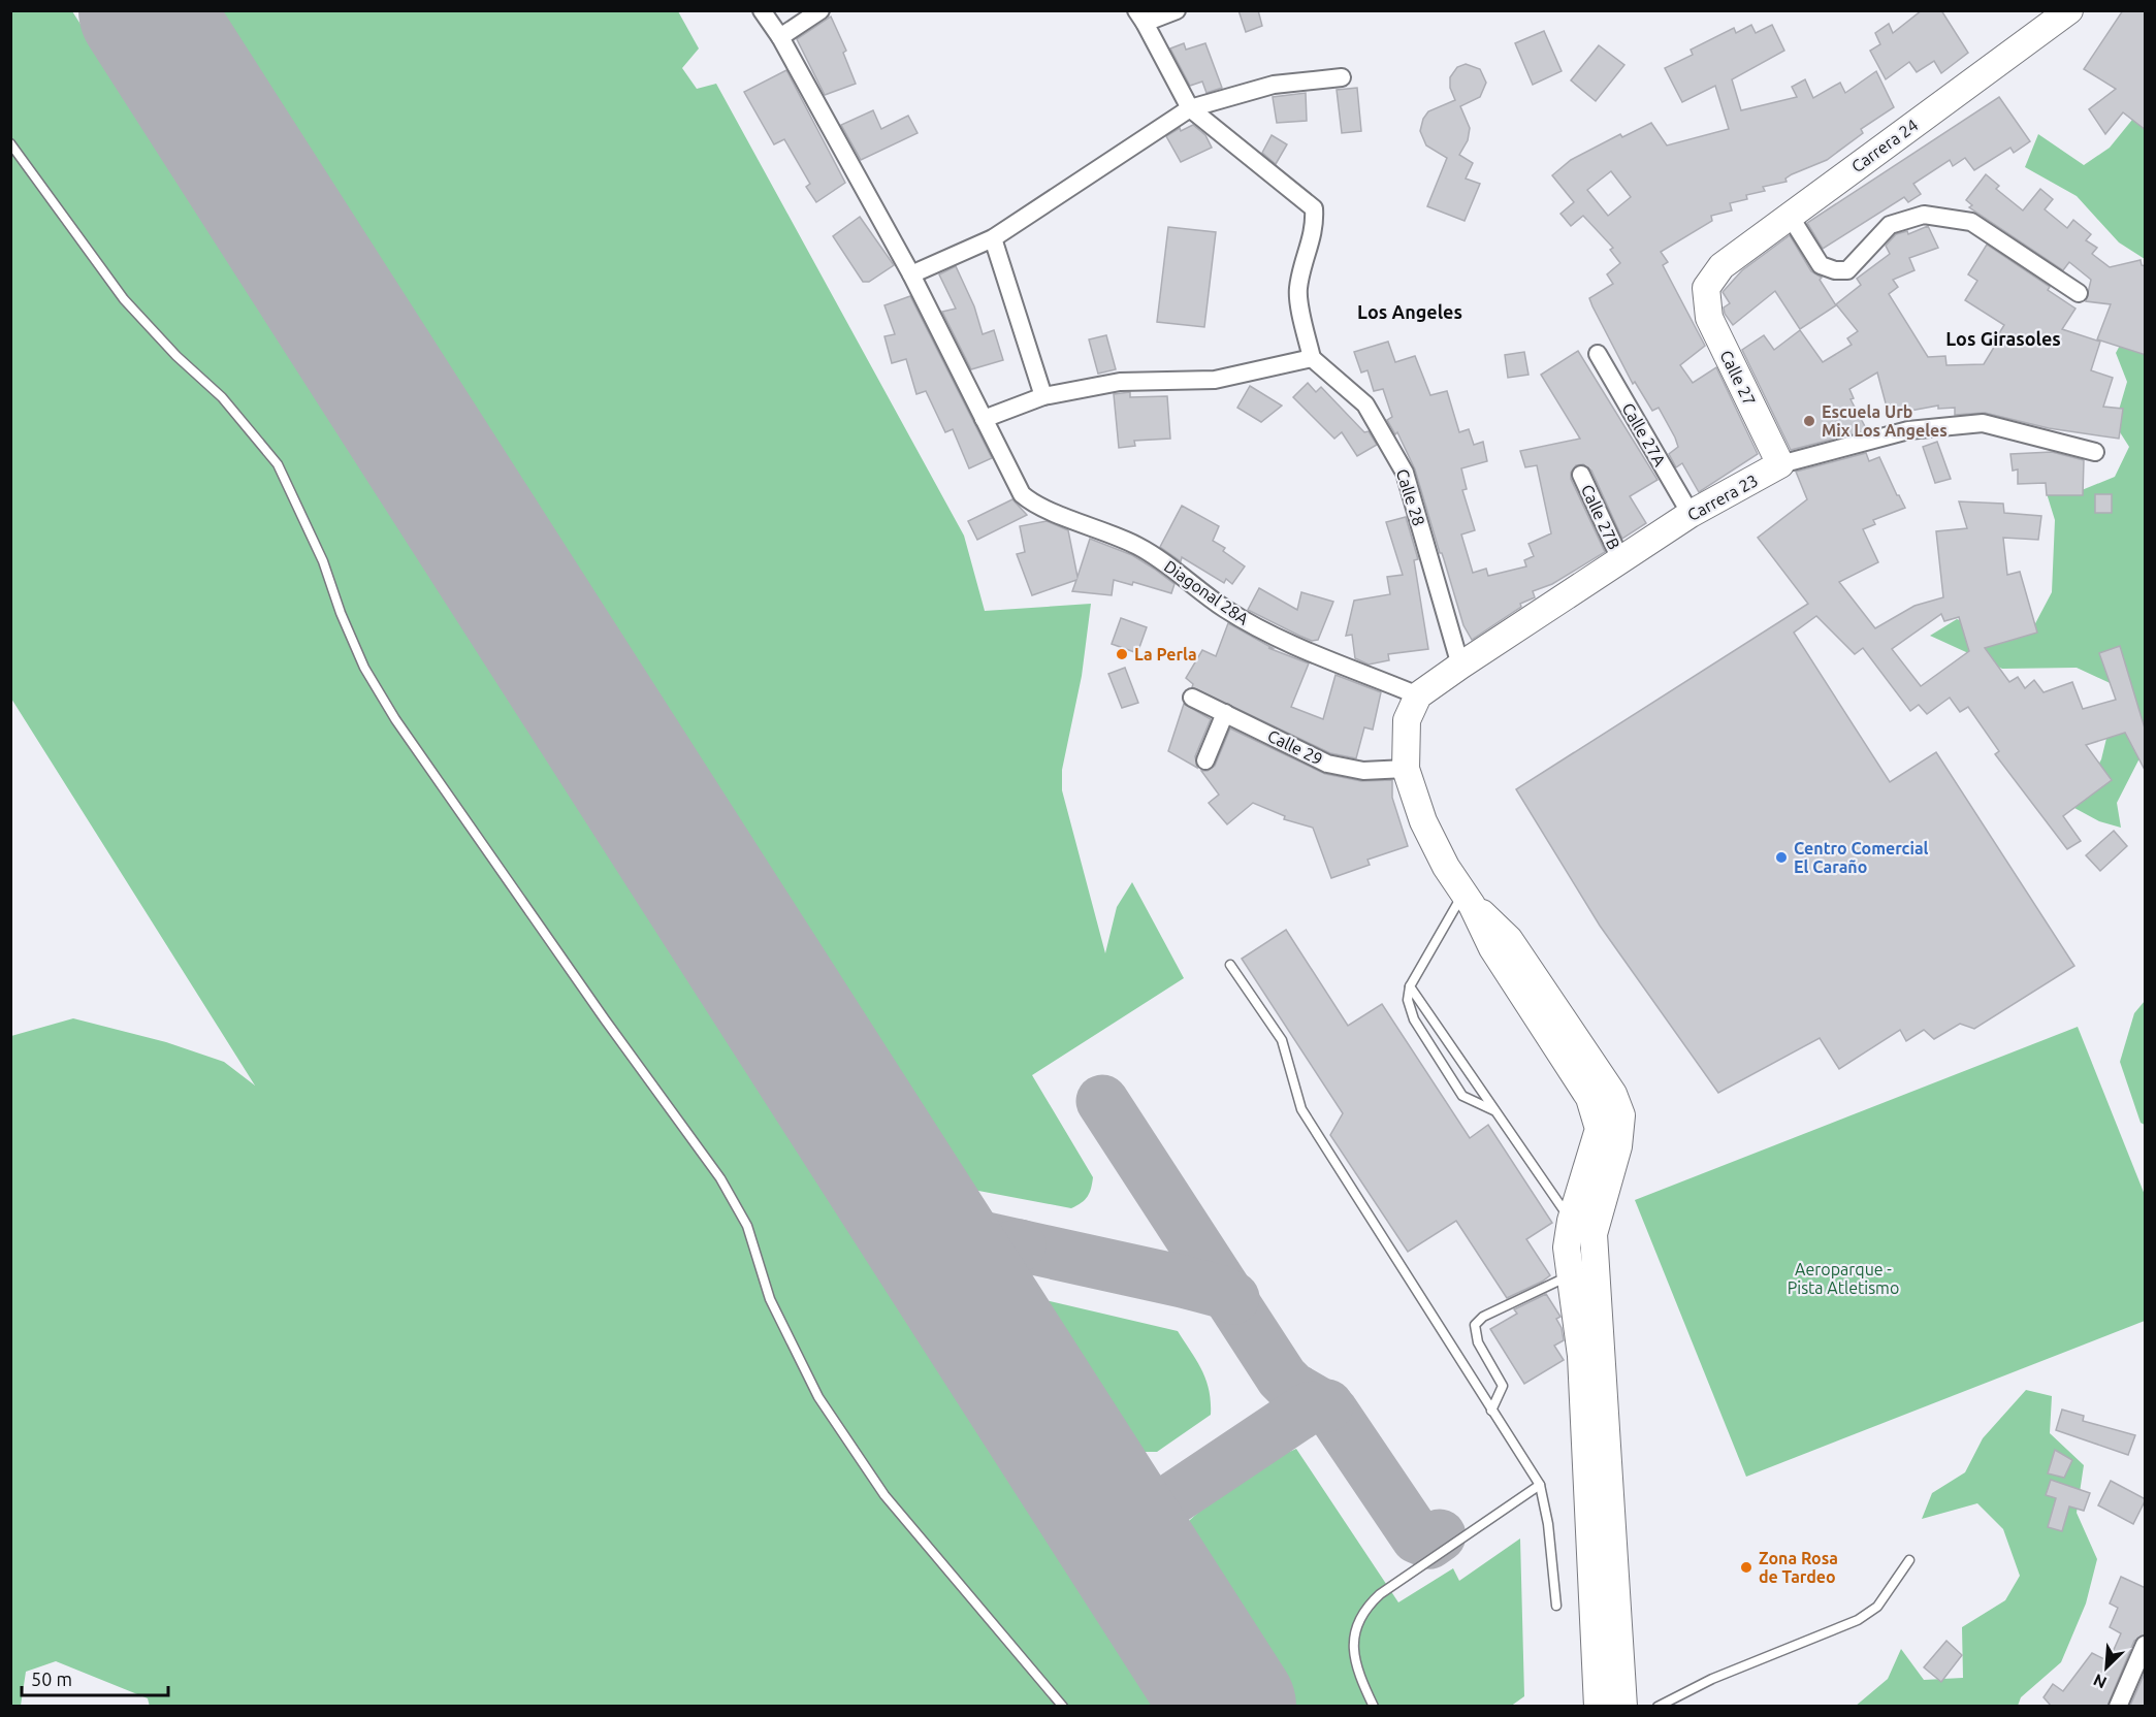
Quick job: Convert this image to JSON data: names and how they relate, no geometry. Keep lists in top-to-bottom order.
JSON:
{
  "streets": {
    "main road": ["Carrera 24", "Calle 27", "Carrera 23"],
    "street": [
      "Calle 27A",
      "Calle 28",
      "Calle 27B",
      "Diagonal 28A",
      "Calle 29"
    ]
  },
  "crossings": [
    ["Carrera 24", "Calle 27"],
    ["Calle 27", "Carrera 23"],
    ["Calle 27A", "Carrera 23"],
    ["Calle 28", "Carrera 23"],
    ["Carrera 23", "Calle 27B"],
    ["Carrera 23", "Diagonal 28A"]
  ],
  "districts": ["Los Angeles", "Los Girasoles"],
  "parks": ["Aeroparque - Pista Atletismo"],
  "places": [
    "Escuela Urb Mix Los Angeles",
    "La Perla",
    "Centro Comercial El Caraño",
    "Zona Rosa de Tardeo"
  ],
  "scale_bar": "50 m",
  "north": "bottom left"
}
